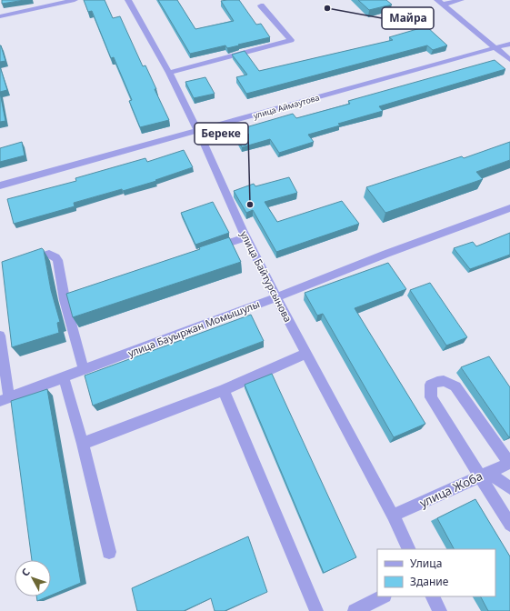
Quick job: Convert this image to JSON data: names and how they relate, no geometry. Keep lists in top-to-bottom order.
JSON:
{
  "streets": {
    "street": [
      "улица Аймаутова",
      "улица Байтурсынова",
      "улица Бауыржан Момышулы",
      "улица Жоба"
    ]
  },
  "crossings": [
    ["улица Аймаутова", "улица Байтурсынова"],
    ["улица Байтурсынова", "улица Бауыржан Момышулы"],
    ["улица Байтурсынова", "улица Жоба"]
  ],
  "places": ["Майра", "Береке"],
  "legend": ["Улица", "Здание"],
  "north": "top left"
}
